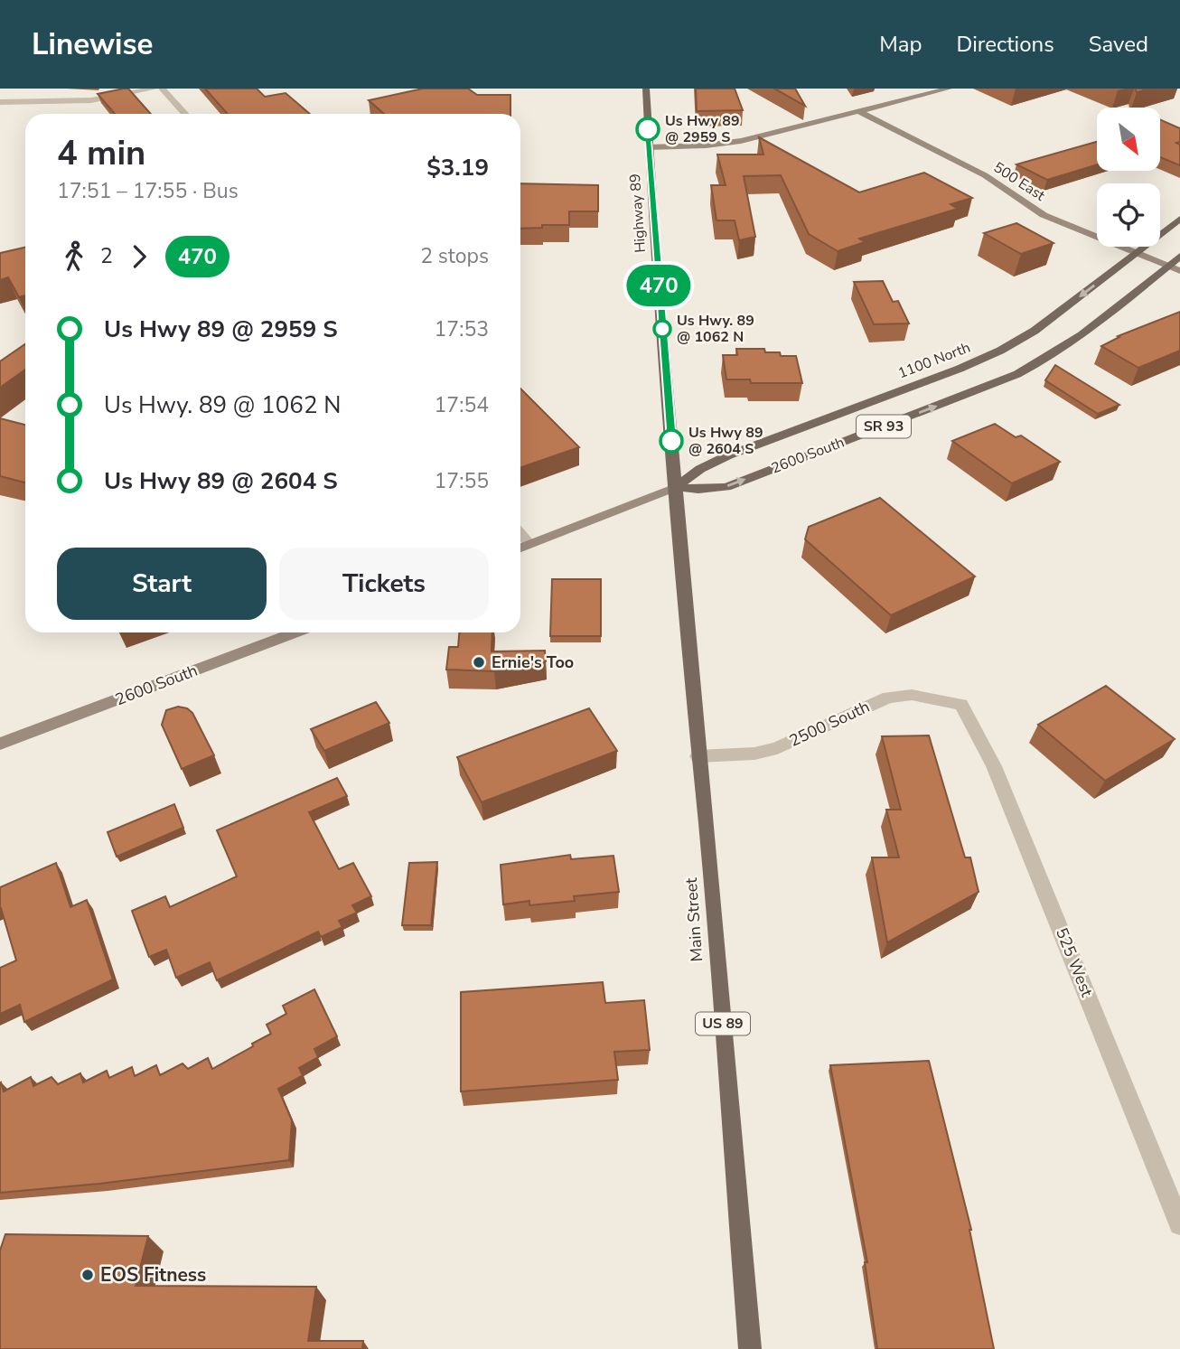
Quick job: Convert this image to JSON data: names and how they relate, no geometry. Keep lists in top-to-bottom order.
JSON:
{
  "streets": {
    "main road": [
      "Highway 89",
      "1100 North",
      "SR 93",
      "2600 South",
      "Main Street",
      "US 89"
    ],
    "street": ["500 East", "2500 South", "525 West"]
  },
  "crossings": [
    ["500 East", "1100 North"],
    ["500 East", "2600 South"],
    ["Highway 89", "1100 North"],
    ["Highway 89", "2600 South"],
    ["Highway 89", "Main Street"],
    ["1100 North", "2600 South"],
    ["1100 North", "Main Street"],
    ["2600 South", "Main Street"],
    ["2500 South", "Main Street"],
    ["2500 South", "525 West"]
  ],
  "one_way": ["1100 North", "2600 South"],
  "places": [
    "Us Hwy 89 @ 2959 S",
    "Us Hwy. 89 @ 1062 N",
    "Us Hwy 89 @ 2604 S",
    "Ernie's Too",
    "EOS Fitness"
  ],
  "lines": ["bus line 470"],
  "north": "bottom right",
  "page": {
    "header": "Linewise",
    "nav": ["Map", "Directions", "Saved"],
    "on_map": "470",
    "heading": ["4 min", "17:51 – 17:55 · Bus", "$3.19"],
    "legs": ["2", "470", "2 stops"],
    "list": [
      {
        "name": "Us Hwy 89 @ 2959 S",
        "value": "17:53"
      },
      {
        "name": "Us Hwy. 89 @ 1062 N",
        "value": "17:54"
      },
      {
        "name": "Us Hwy 89 @ 2604 S",
        "value": "17:55"
      }
    ],
    "buttons": ["Start", "Tickets"]
  }
}
